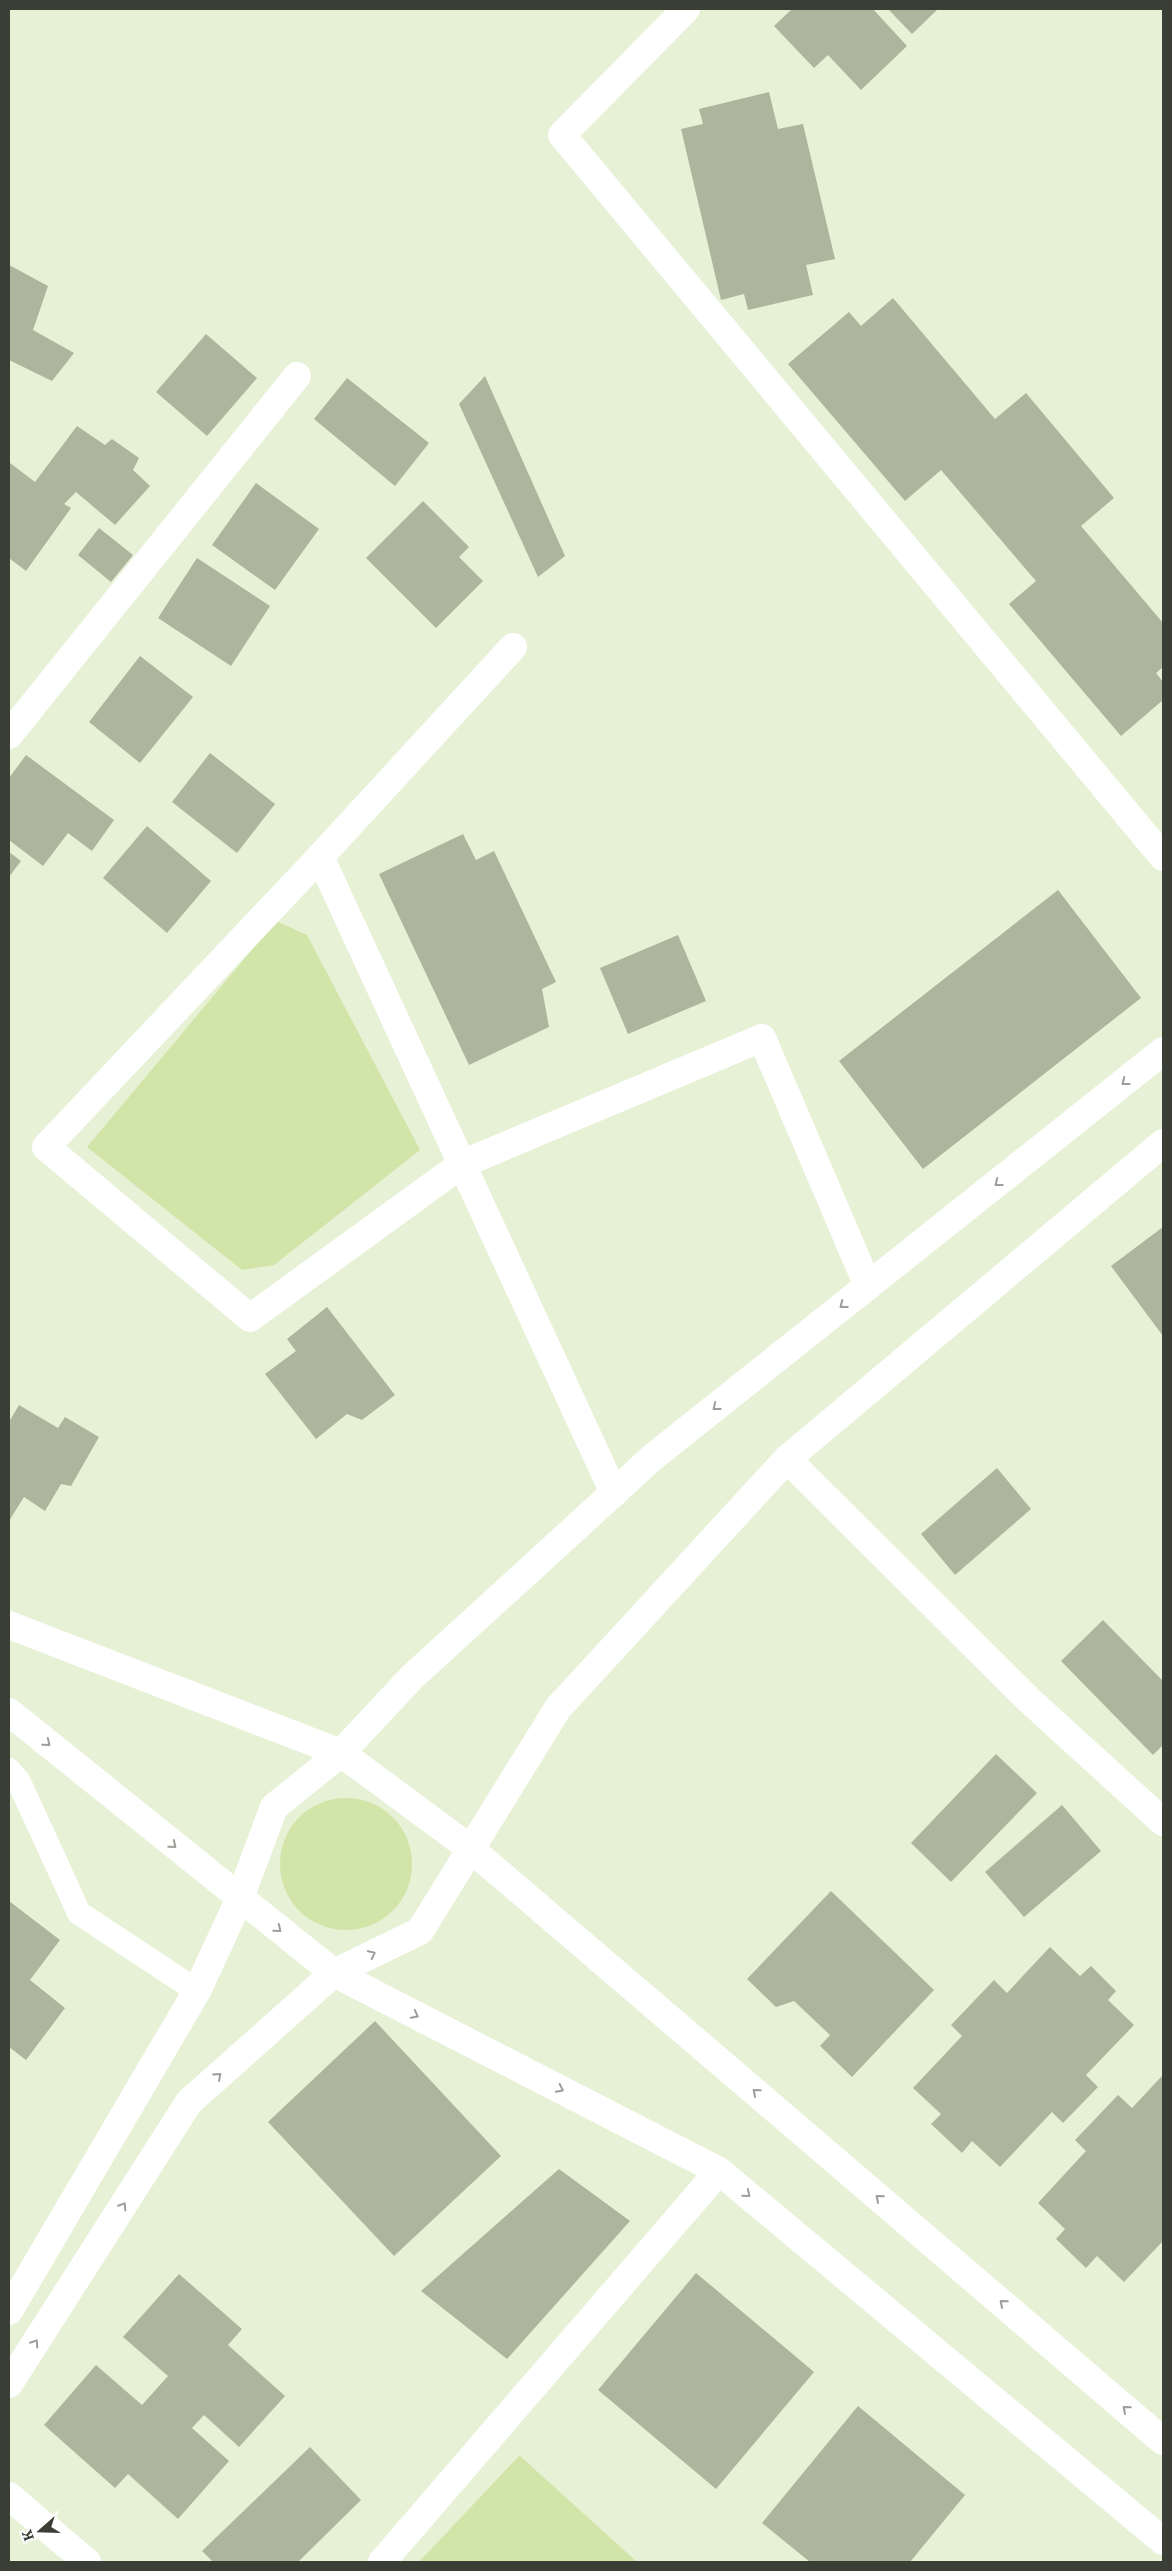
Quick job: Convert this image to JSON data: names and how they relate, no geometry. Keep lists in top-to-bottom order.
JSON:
{
  "north": "left"
}
